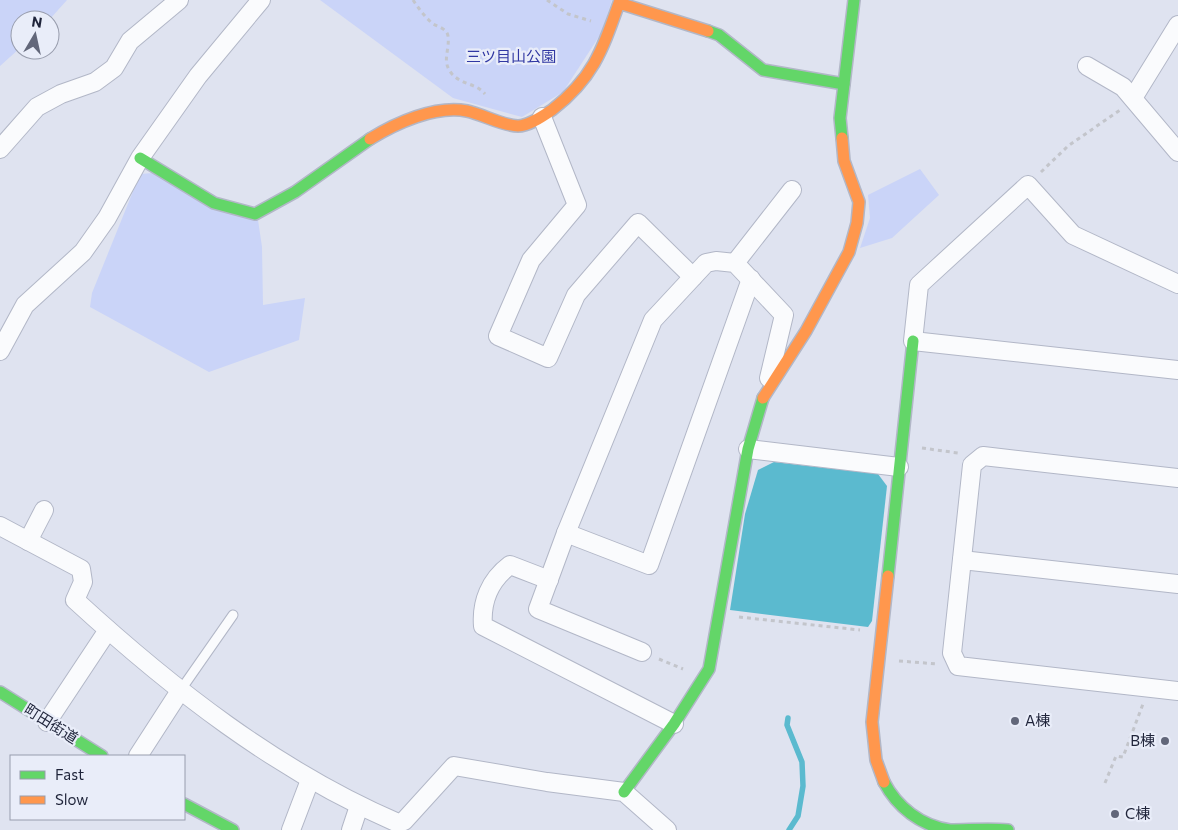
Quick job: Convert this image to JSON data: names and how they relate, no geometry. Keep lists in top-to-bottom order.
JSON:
{
  "streets": {
    "street": ["町田街道"]
  },
  "parks": ["三ツ目山公園"],
  "places": ["A棟", "B棟", "C棟"],
  "legend": ["Fast", "Slow"],
  "north": "top"
}
